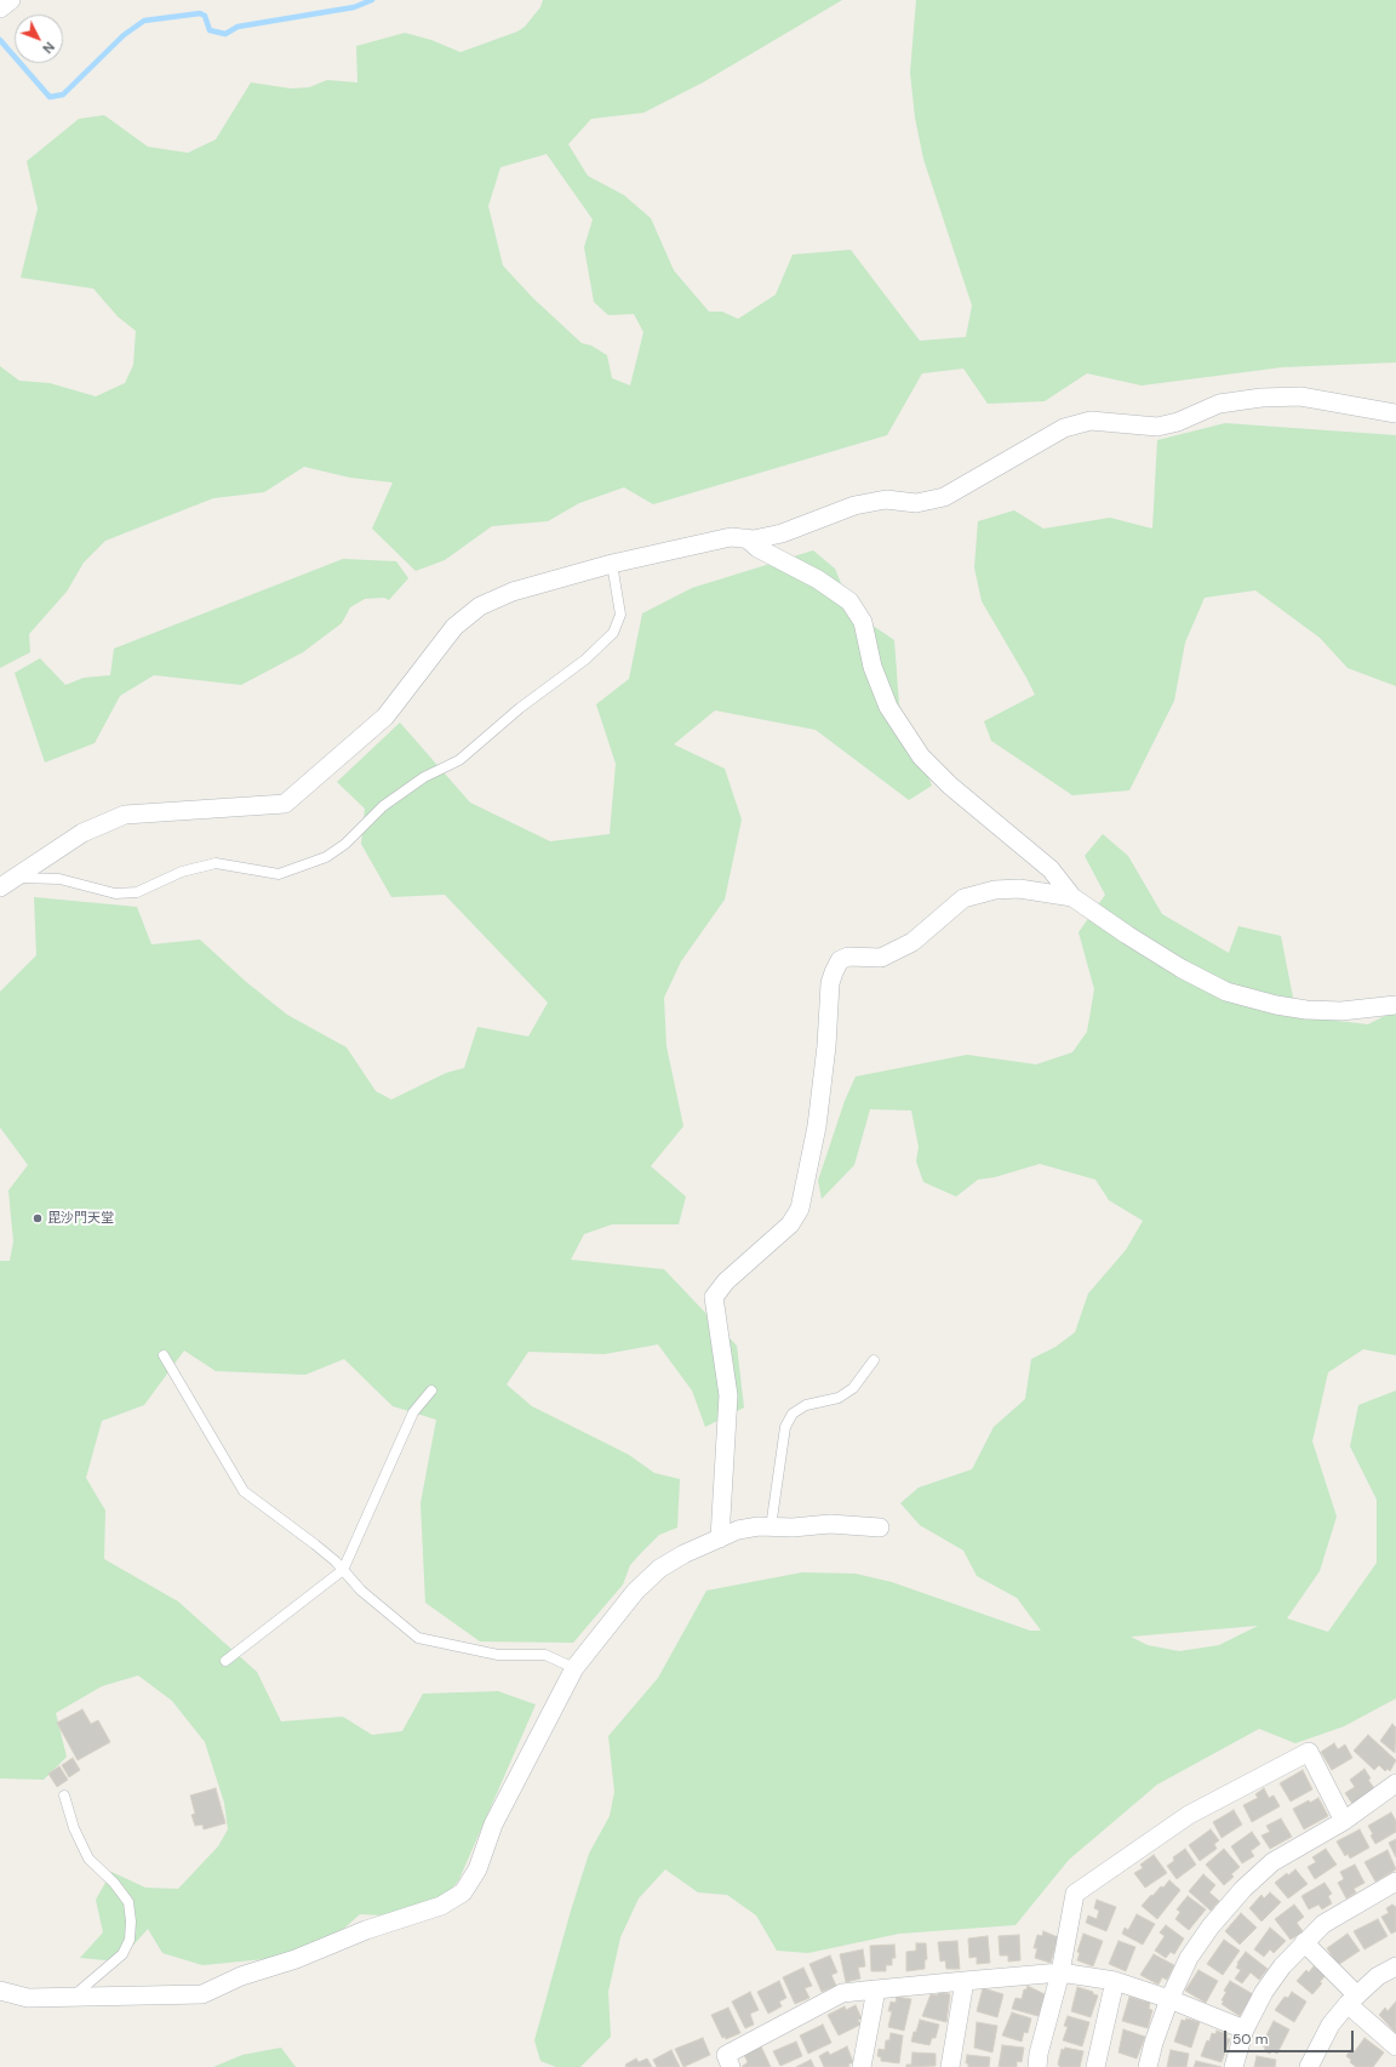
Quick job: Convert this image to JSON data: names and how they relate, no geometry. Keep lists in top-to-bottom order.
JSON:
{
  "places": ["毘沙門天堂"],
  "scale_bar": "50 m",
  "north": "bottom right"
}
